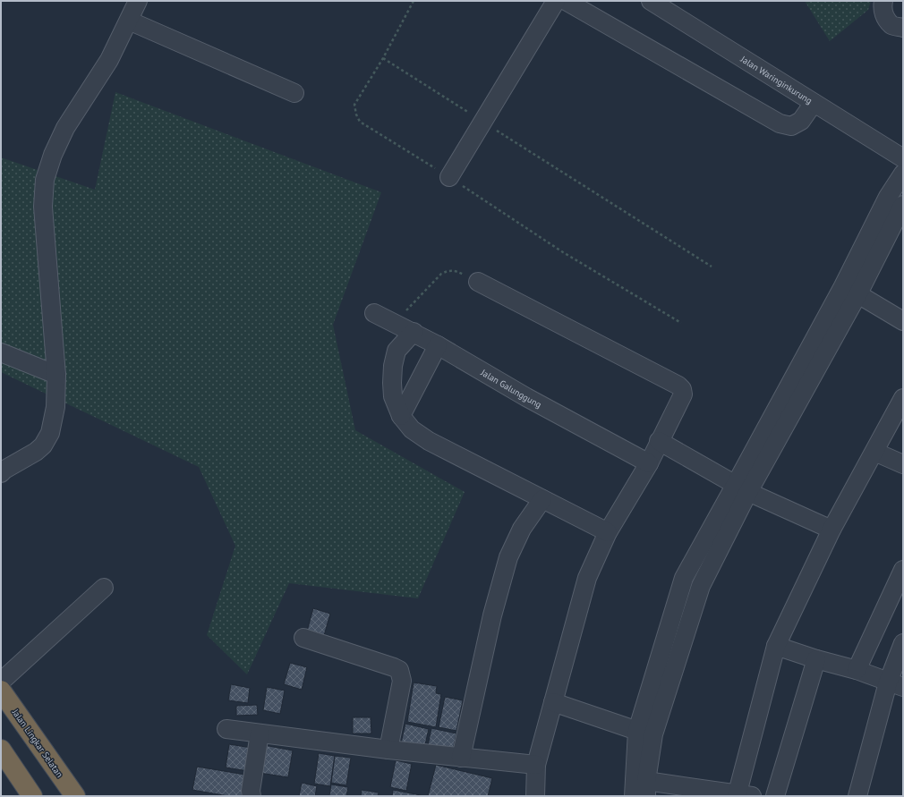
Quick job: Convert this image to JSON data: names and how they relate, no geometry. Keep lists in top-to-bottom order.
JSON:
{
  "streets": {
    "highway": ["Jalan Lingkar Selatan"],
    "street": ["Jalan Waringinkurung", "Jalan Galunggung"]
  }
}
